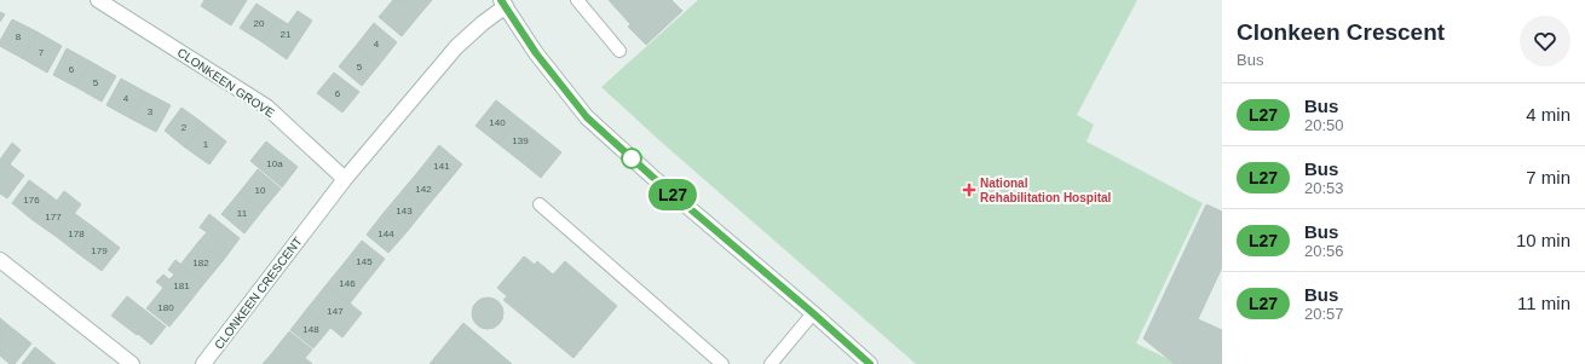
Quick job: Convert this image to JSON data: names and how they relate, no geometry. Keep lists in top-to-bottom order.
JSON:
{
  "streets": {
    "street": ["CLONKEEN GROVE", "CLONKEEN CRESCENT"]
  },
  "crossings": [
    ["CLONKEEN GROVE", "CLONKEEN CRESCENT"]
  ],
  "places": {
    "health": ["National Rehabilitation Hospital"]
  },
  "lines": ["bus line L27"],
  "house_numbers": [
    "20",
    "21",
    "8",
    "4",
    "7",
    "5",
    "6",
    "5",
    "6",
    "4",
    "3",
    "140",
    "2",
    "139",
    "1",
    "10a",
    "141",
    "142",
    "10",
    "176",
    "143",
    "11",
    "177",
    "178",
    "144",
    "179",
    "145",
    "182",
    "146",
    "181",
    "180",
    "147",
    "148"
  ],
  "page": {
    "on_map": "L27",
    "heading": ["Clonkeen Crescent", "Bus"],
    "list": [
      {
        "mark": "L27",
        "name": "Bus",
        "note": "20:50",
        "value": "4 min"
      },
      {
        "mark": "L27",
        "name": "Bus",
        "note": "20:53",
        "value": "7 min"
      },
      {
        "mark": "L27",
        "name": "Bus",
        "note": "20:56",
        "value": "10 min"
      },
      {
        "mark": "L27",
        "name": "Bus",
        "note": "20:57",
        "value": "11 min"
      }
    ]
  }
}
